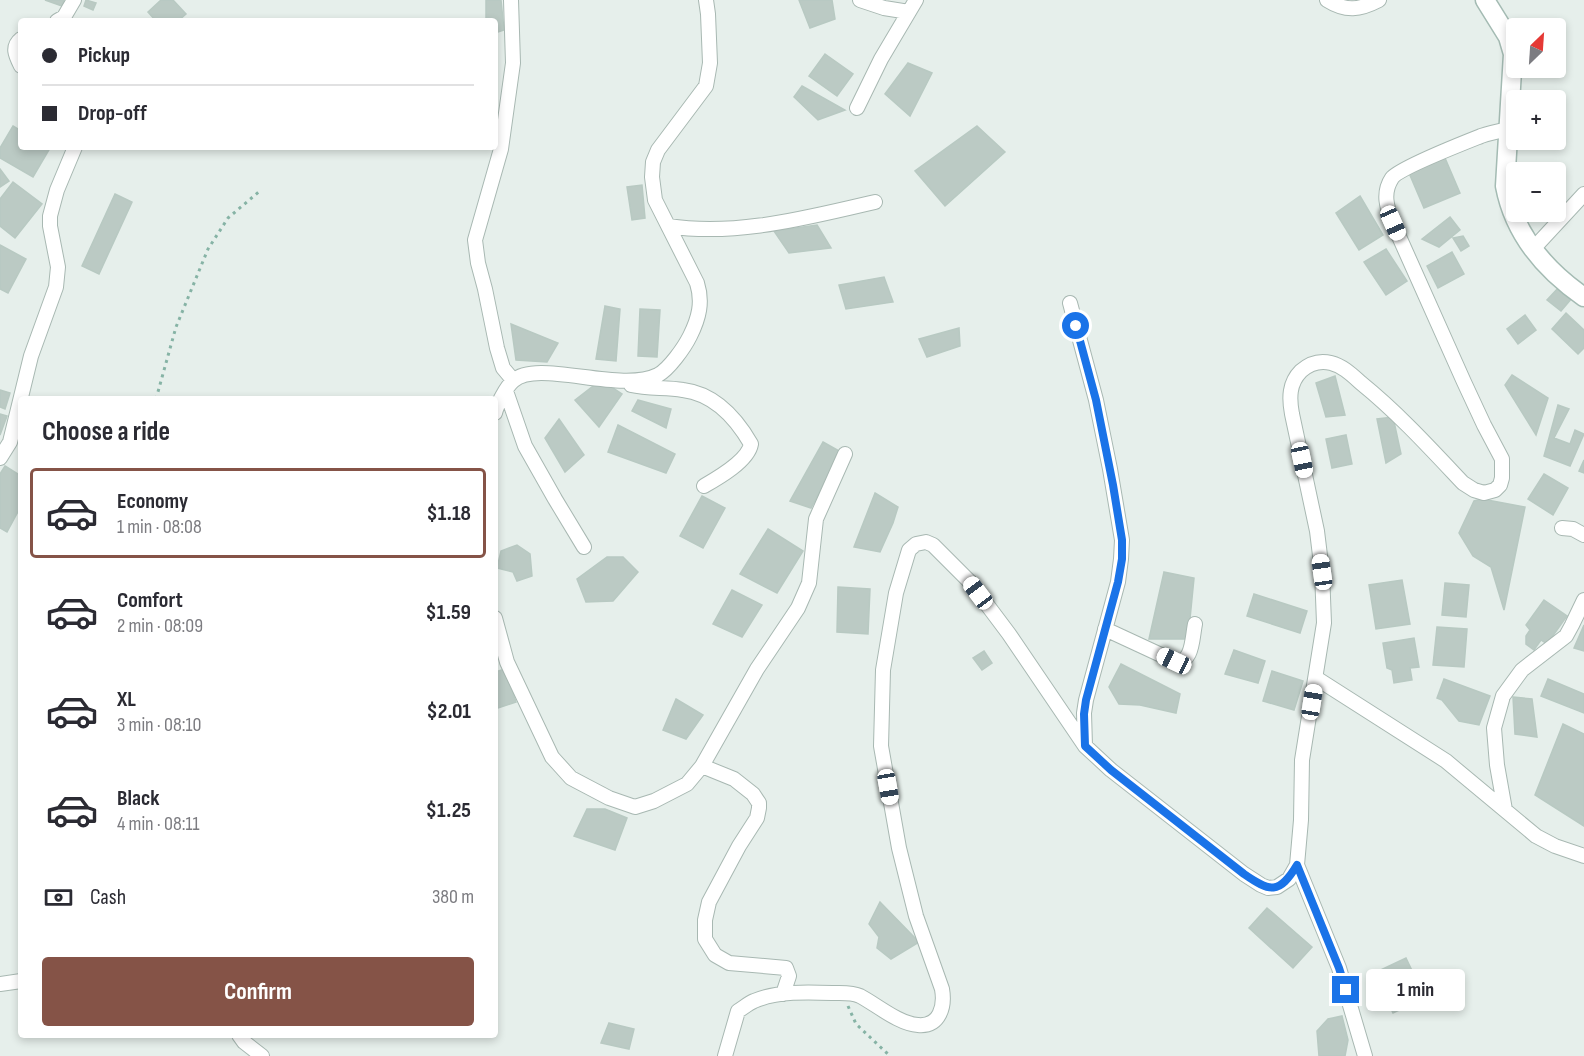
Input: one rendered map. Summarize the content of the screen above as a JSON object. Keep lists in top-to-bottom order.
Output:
{
  "north": "top right",
  "page": {
    "map_buttons": ["+", "−"],
    "banner": ["Pickup", "Drop-off"],
    "heading": "Choose a ride",
    "list": [
      {
        "name": "Economy",
        "note": "1 min · 08:08",
        "value": "$1.18"
      },
      {
        "name": "Comfort",
        "note": "2 min · 08:09",
        "value": "$1.59"
      },
      {
        "name": "XL",
        "note": "3 min · 08:10",
        "value": "$2.01"
      },
      {
        "name": "Black",
        "note": "4 min · 08:11",
        "value": "$1.25"
      }
    ],
    "pay": ["Cash", "380 m"],
    "buttons": "Confirm",
    "bubble": "1 min"
  }
}
